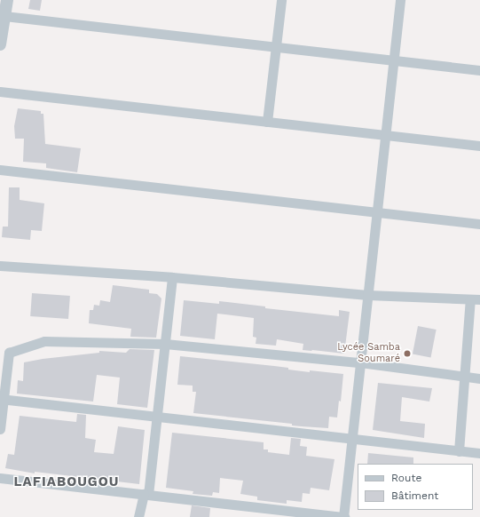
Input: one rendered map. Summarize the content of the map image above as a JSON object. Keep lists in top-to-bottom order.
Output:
{
  "districts": ["LAFIABOUGOU"],
  "places": ["Lycée Samba Soumaré"],
  "legend": ["Route", "Bâtiment"]
}
